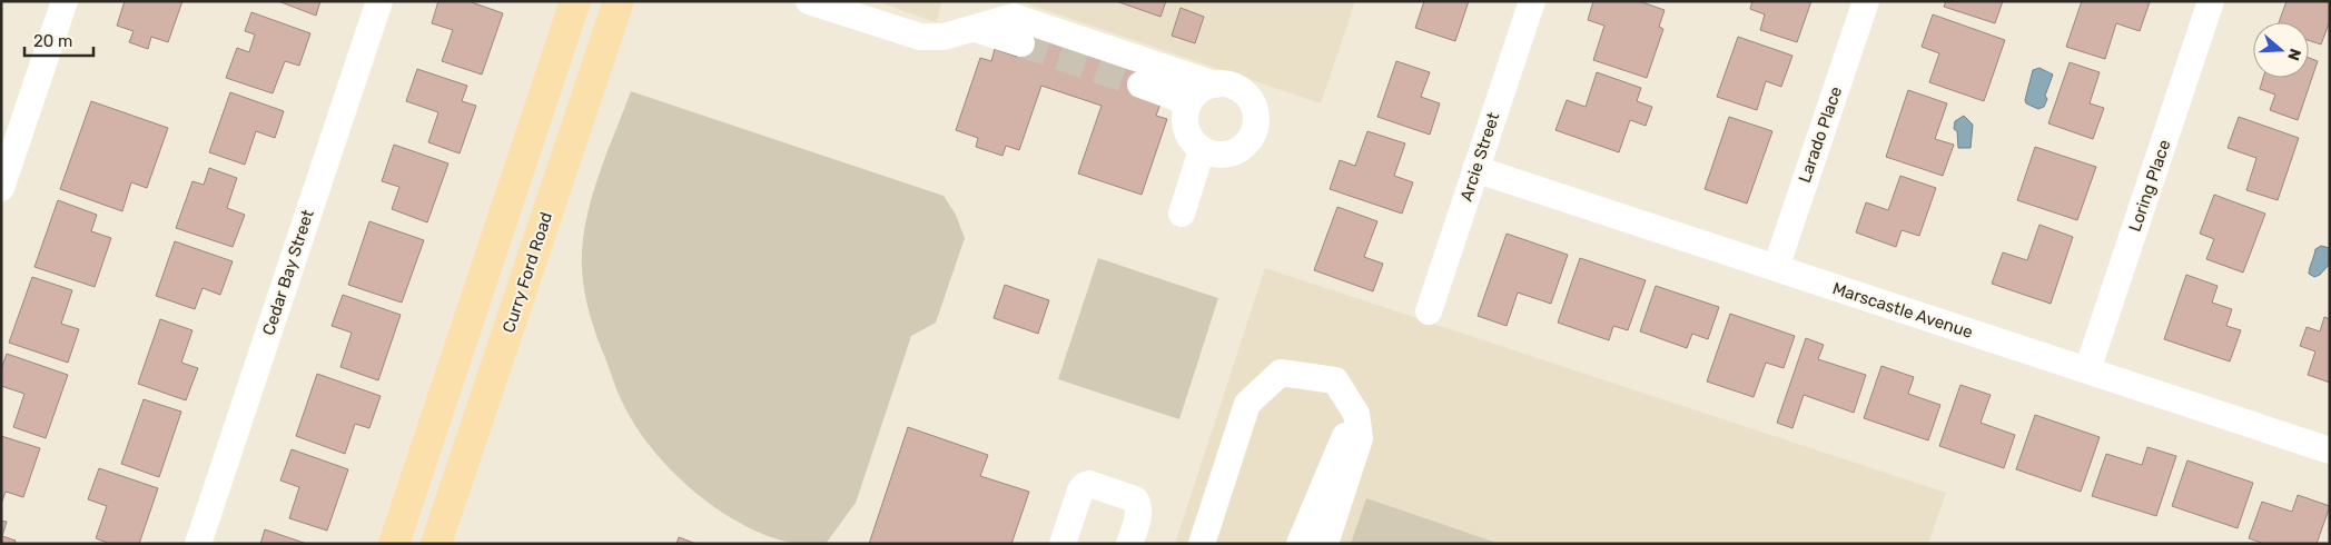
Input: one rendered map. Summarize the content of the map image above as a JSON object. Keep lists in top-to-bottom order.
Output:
{
  "streets": {
    "main road": ["Curry Ford Road"],
    "street": [
      "Larado Place",
      "Arcie Street",
      "Loring Place",
      "Cedar Bay Street",
      "Marscastle Avenue"
    ]
  },
  "crossings": [
    ["Larado Place", "Marscastle Avenue"],
    ["Arcie Street", "Marscastle Avenue"],
    ["Loring Place", "Marscastle Avenue"]
  ],
  "scale_bar": "20 m",
  "north": "right"
}
